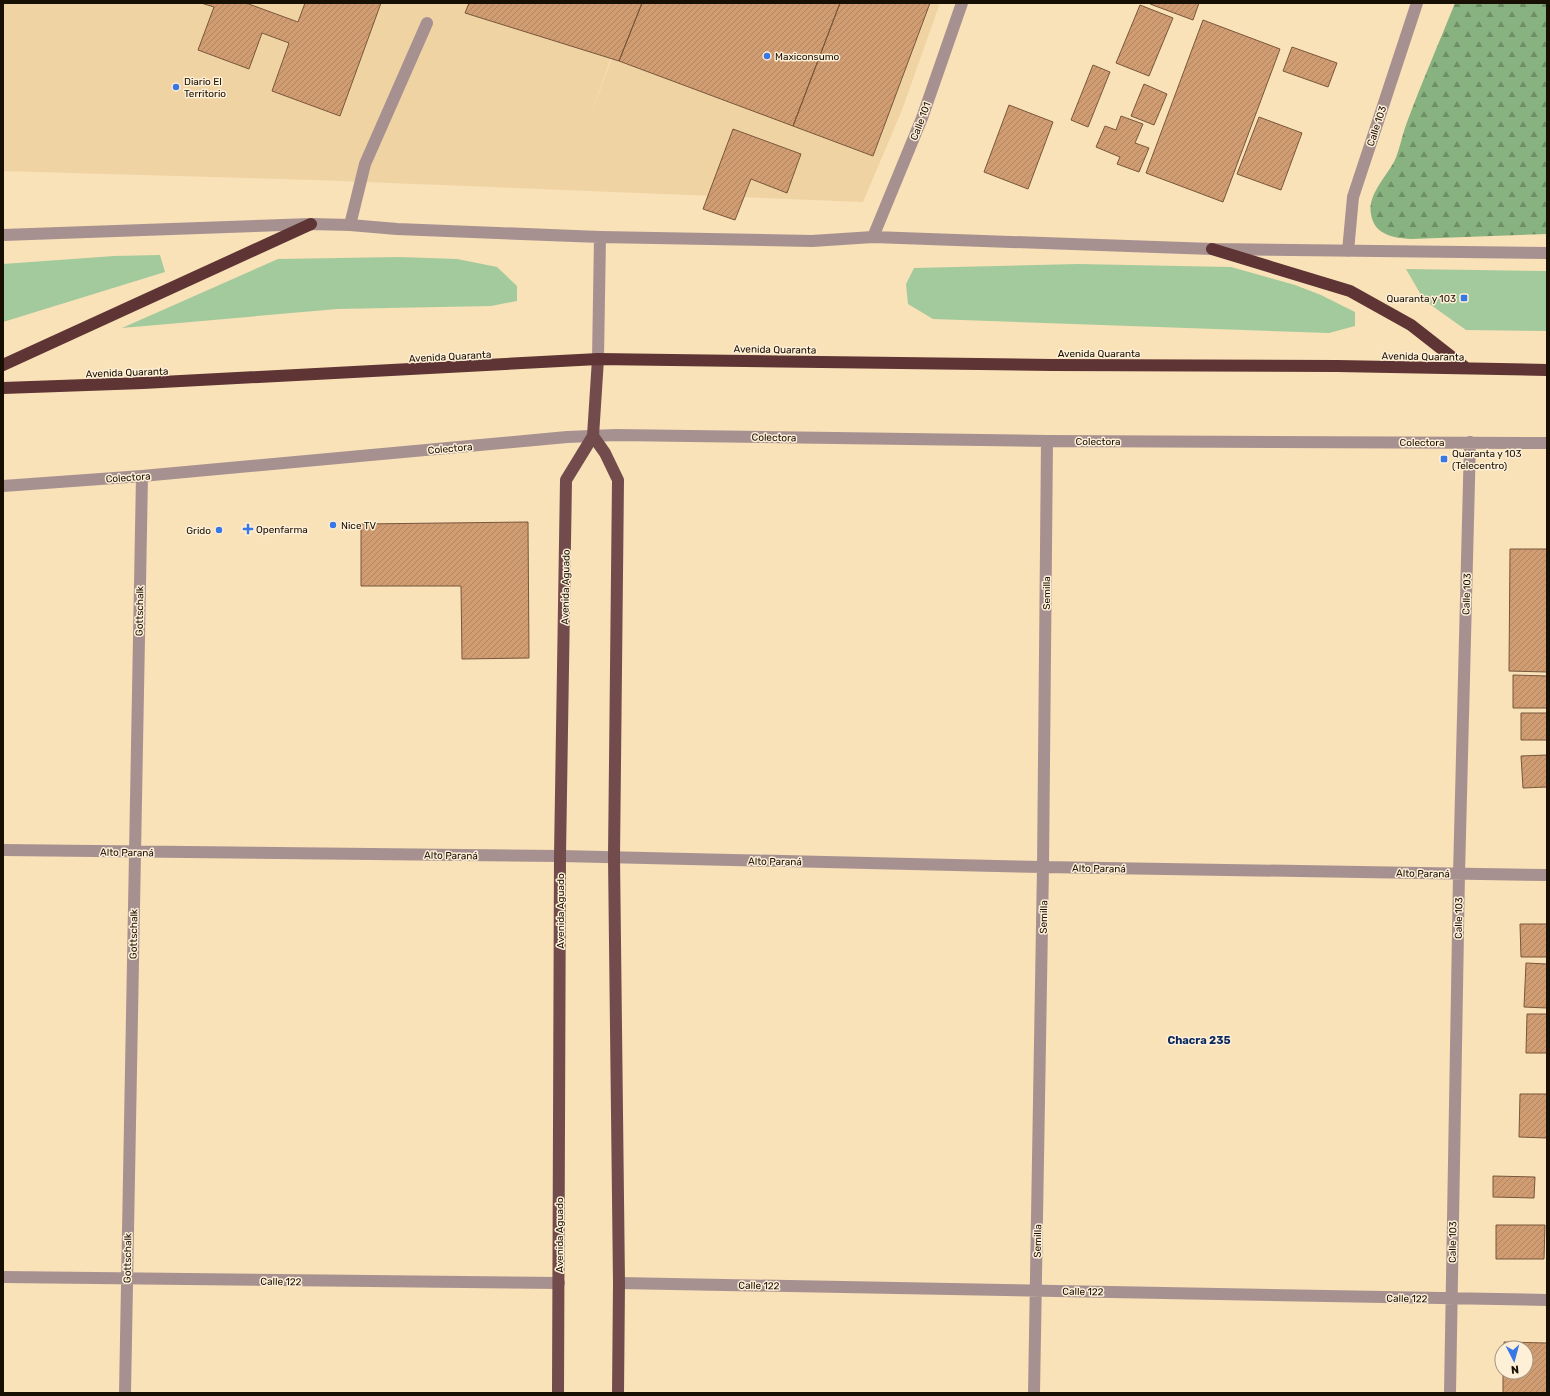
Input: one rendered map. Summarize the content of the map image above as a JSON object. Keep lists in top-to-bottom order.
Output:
{
  "streets": {
    "highway": ["Avenida Quaranta"],
    "main road": ["Avenida Aguado"],
    "street": [
      "Calle 101",
      "Calle 103",
      "Colectora",
      "Semilla",
      "Gottschalk",
      "Alto Paraná",
      "Calle 122"
    ]
  },
  "crossings": [
    ["Calle 103", "Colectora"],
    ["Calle 103", "Alto Paraná"],
    ["Calle 103", "Calle 122"],
    ["Avenida Quaranta", "Avenida Aguado"],
    ["Colectora", "Avenida Aguado"],
    ["Colectora", "Semilla"],
    ["Colectora", "Gottschalk"],
    ["Avenida Aguado", "Alto Paraná"],
    ["Avenida Aguado", "Calle 122"],
    ["Semilla", "Alto Paraná"],
    ["Semilla", "Calle 122"],
    ["Gottschalk", "Alto Paraná"],
    ["Gottschalk", "Calle 122"]
  ],
  "districts": ["Chacra 235"],
  "places": {
    "other": [
      "Maxiconsumo",
      "Diario El Territorio",
      "Nice TV",
      "Grido"
    ],
    "transit": ["Quaranta y 103", "Quaranta y 103 (Telecentro)"],
    "health": ["Openfarma"]
  },
  "north": "bottom"
}
